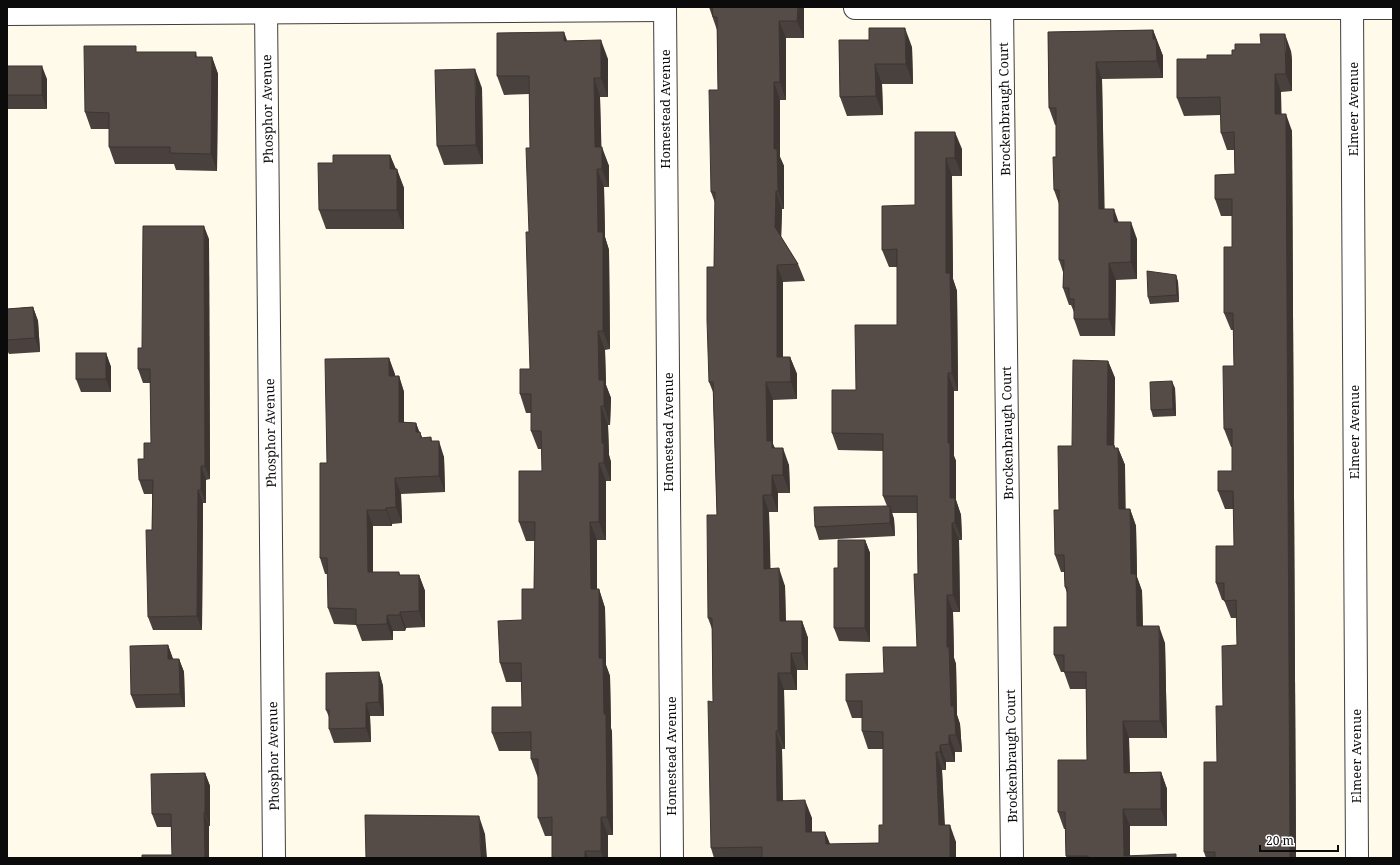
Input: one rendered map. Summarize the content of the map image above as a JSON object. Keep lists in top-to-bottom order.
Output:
{
  "streets": {
    "street": [
      "Phosphor Avenue",
      "Homestead Avenue",
      "Brockenbraugh Court",
      "Elmeer Avenue"
    ]
  },
  "scale_bar": "20 m"
}
